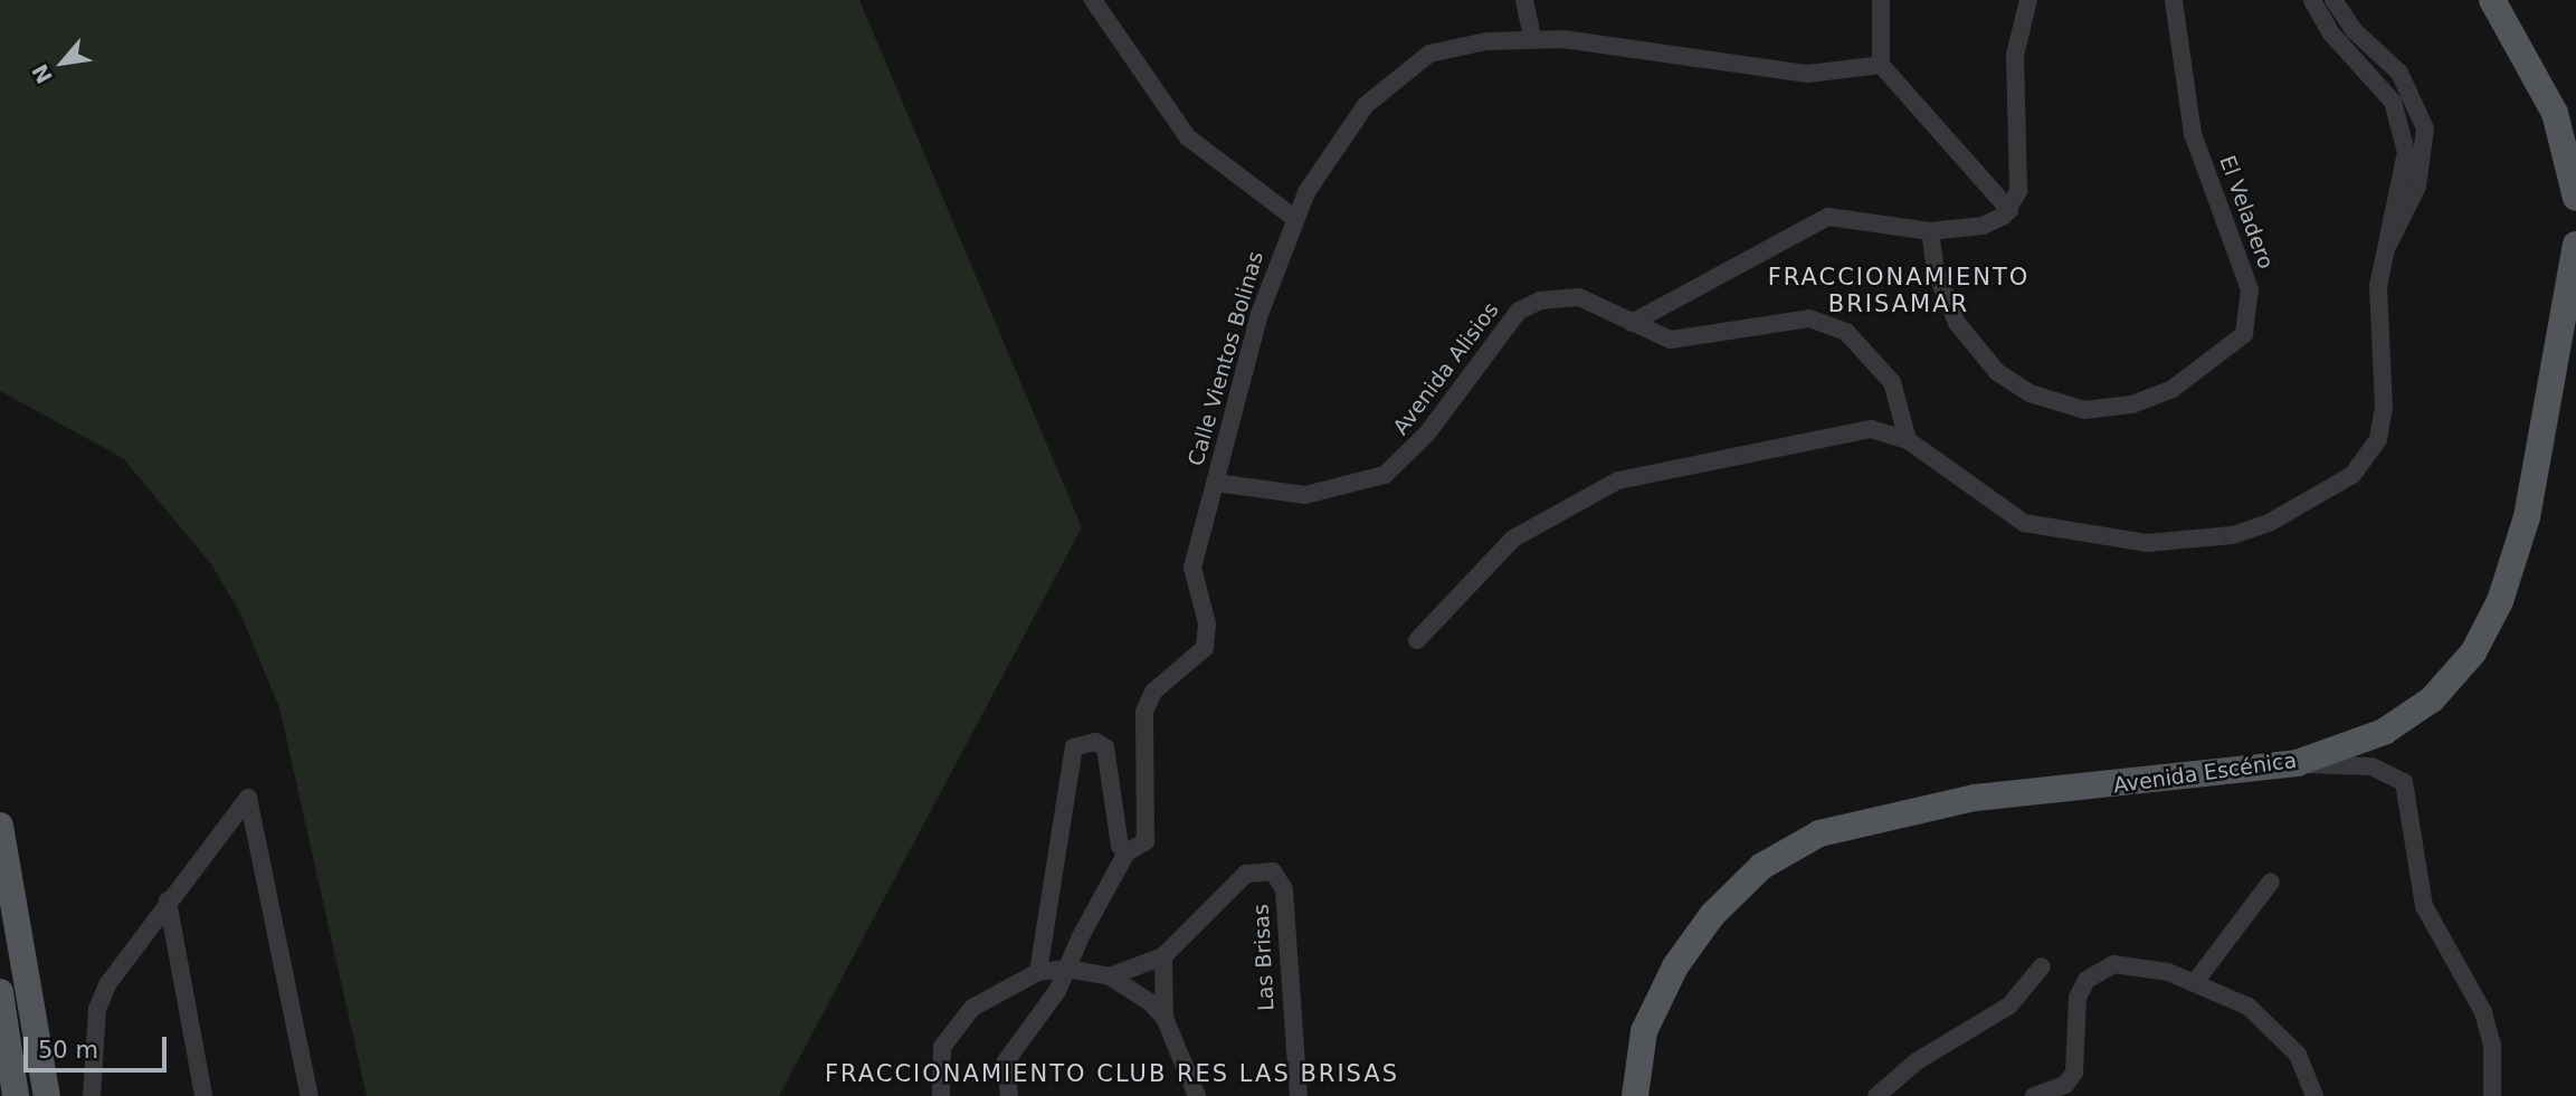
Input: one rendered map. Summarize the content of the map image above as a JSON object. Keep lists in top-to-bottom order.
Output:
{
  "streets": {
    "main road": ["Avenida Escénica"],
    "street": [
      "El Veladero",
      "Calle Vientos Bolinas",
      "Avenida Alisios",
      "Las Brisas"
    ]
  },
  "crossings": [
    ["Calle Vientos Bolinas", "Avenida Alisios"]
  ],
  "districts": ["FRACCIONAMIENTO BRISAMAR", "FRACCIONAMIENTO CLUB RES LAS BRISAS"],
  "scale_bar": "50 m",
  "north": "bottom left"
}
